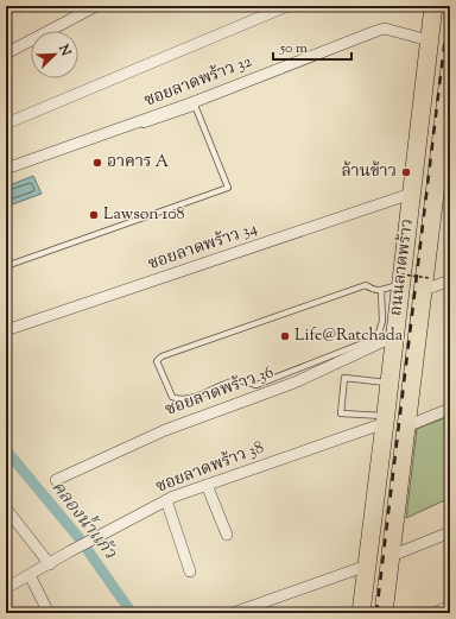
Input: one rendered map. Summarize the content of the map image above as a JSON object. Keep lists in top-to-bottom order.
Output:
{
  "streets": {
    "main road": ["ถนนลาดพร้าว"],
    "street": [
      "ซอยลาดพร้าว 32",
      "ซอยลาดพร้าว 34",
      "ซอยลาดพร้าว 36",
      "ซอยลาดพร้าว 38"
    ]
  },
  "crossings": [
    ["ซอยลาดพร้าว 32", "ถนนลาดพร้าว"],
    ["ซอยลาดพร้าว 34", "ถนนลาดพร้าว"],
    ["ถนนลาดพร้าว", "ซอยลาดพร้าว 36"],
    ["ถนนลาดพร้าว", "ซอยลาดพร้าว 38"]
  ],
  "water": ["คลองน้ำแก้ว"],
  "places": [
    "อาคาร A",
    "ล้านข้าว",
    "Lawson 108",
    "Life@Ratchada"
  ],
  "scale_bar": "50 m",
  "north": "top right"
}
